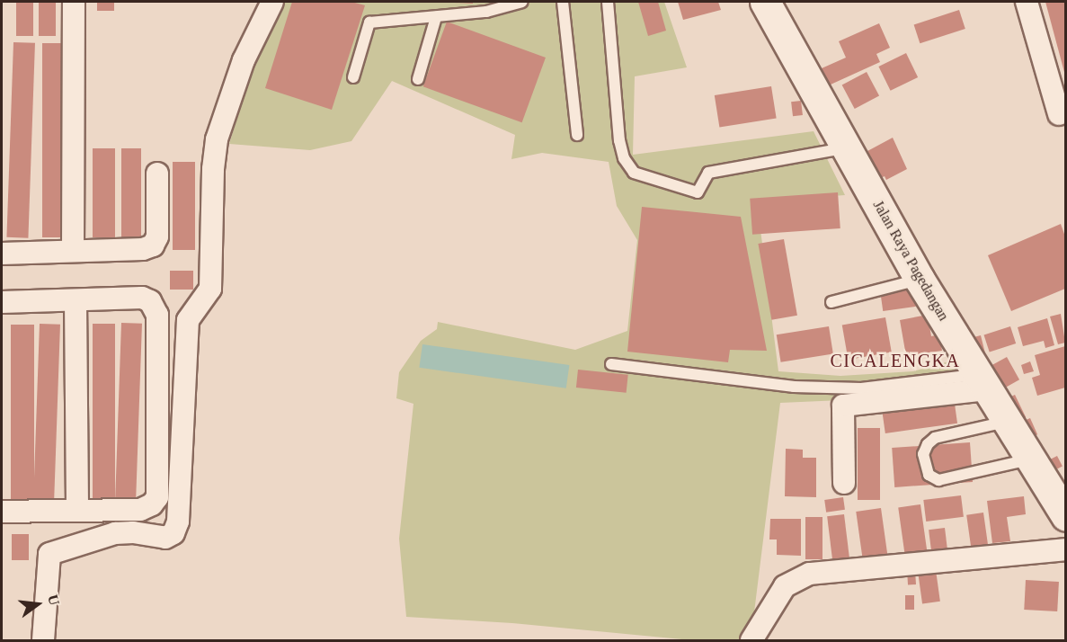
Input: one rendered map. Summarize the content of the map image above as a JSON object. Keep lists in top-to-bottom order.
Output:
{
  "streets": {
    "street": ["Jalan Raya Pagedangan"]
  },
  "districts": ["CICALENGKA"],
  "north": "right"
}
